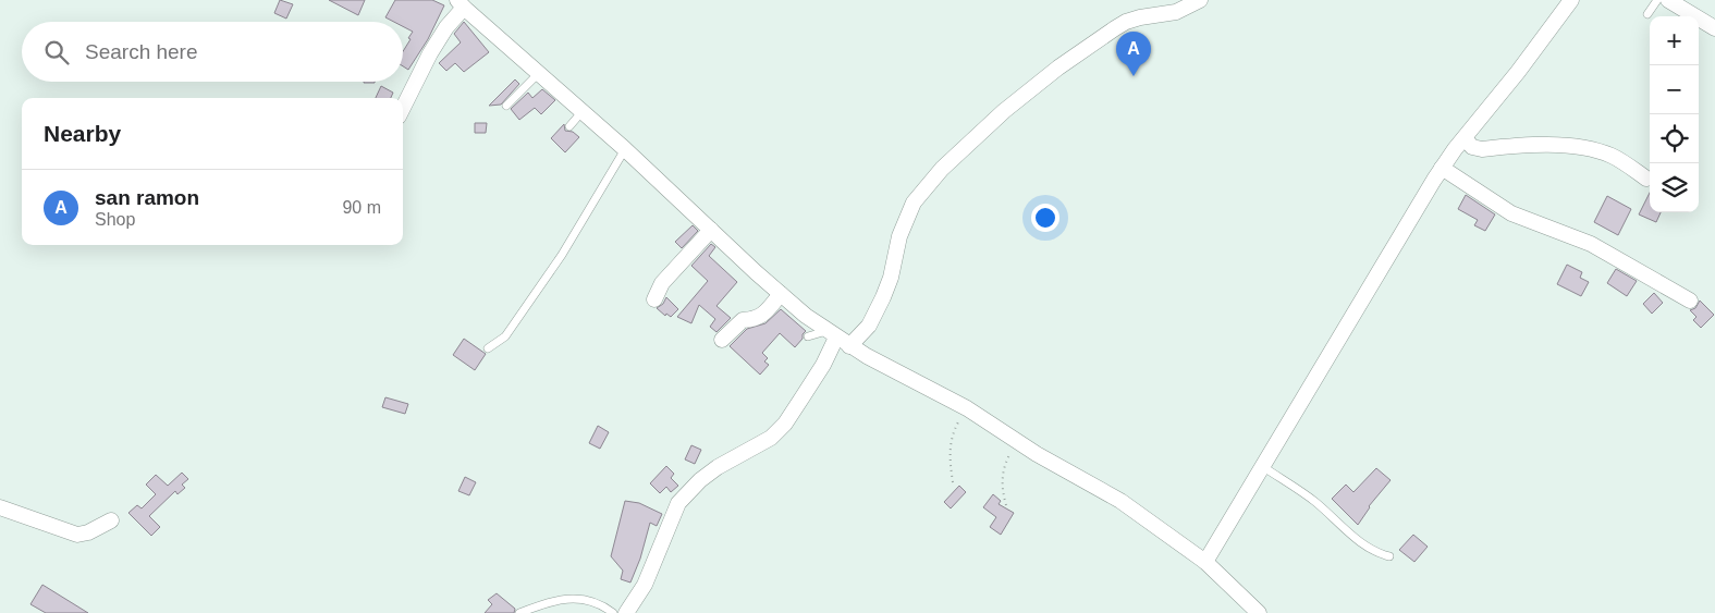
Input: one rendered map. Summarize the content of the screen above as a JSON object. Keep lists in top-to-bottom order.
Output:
{
  "page": {
    "map_buttons": ["+", "−"],
    "search": "Search here",
    "pins": "A",
    "heading": "Nearby",
    "list": [
      {
        "mark": "A",
        "name": "san ramon",
        "note": "Shop",
        "value": "90 m"
      }
    ]
  }
}
